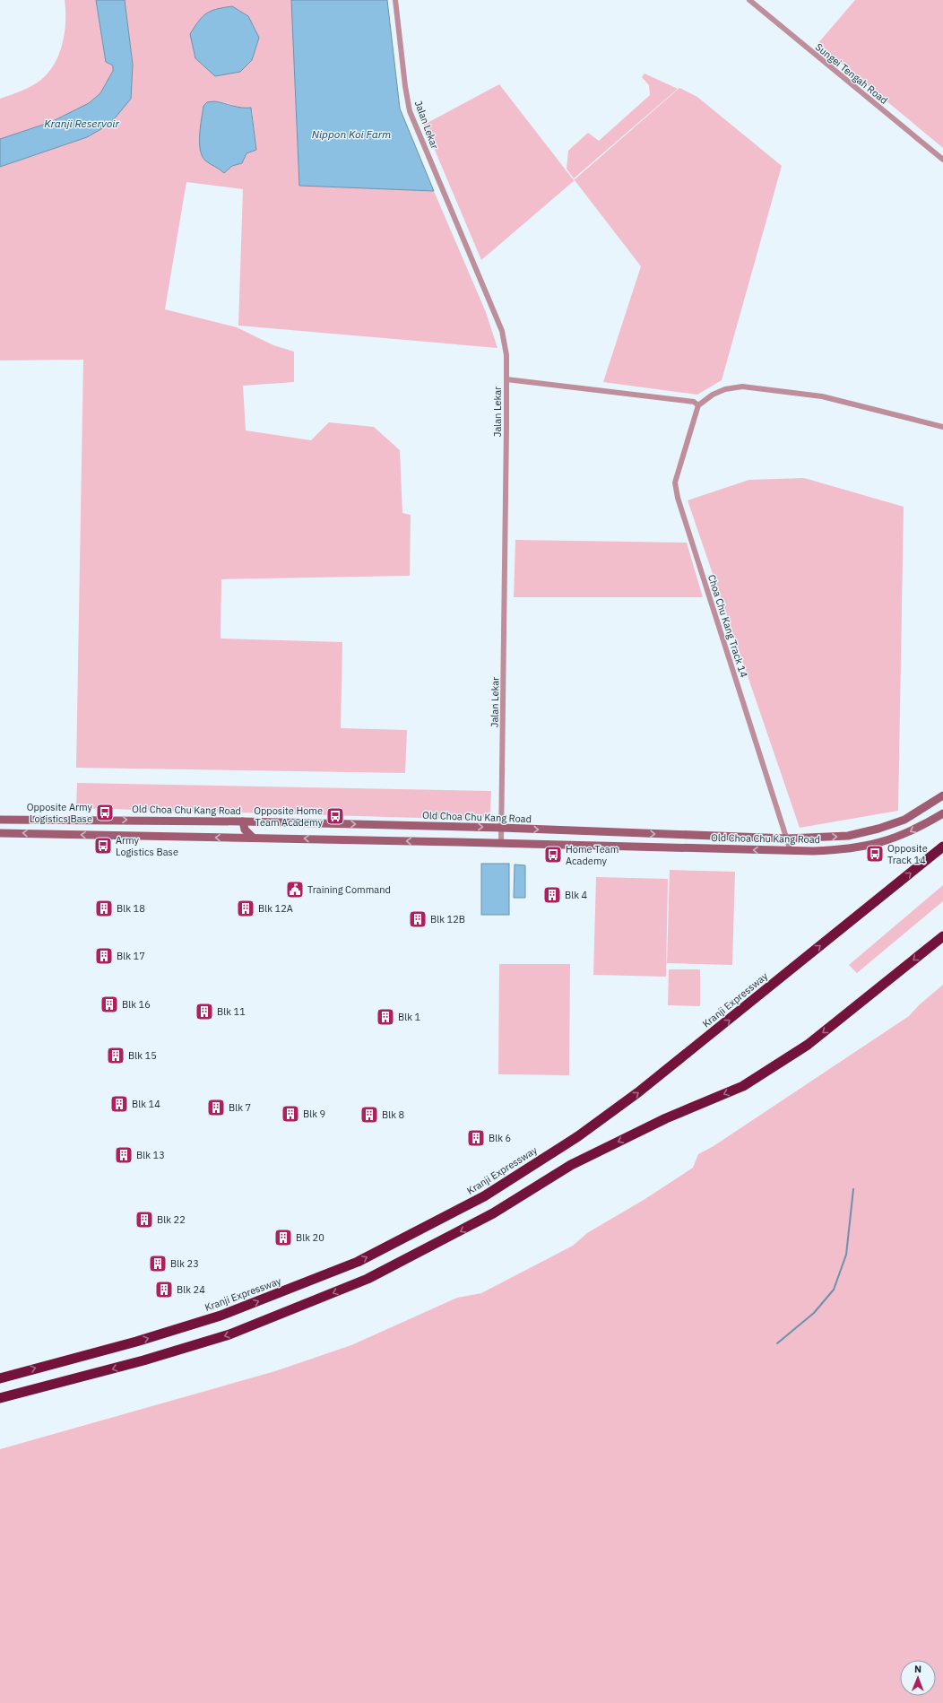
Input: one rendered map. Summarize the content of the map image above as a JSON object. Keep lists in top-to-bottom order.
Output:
{
  "streets": {
    "highway": ["Kranji Expressway"],
    "main road": ["Old Choa Chu Kang Road"],
    "street": ["Sungei Tengah Road", "Jalan Lekar", "Choa Chu Kang Track 14"]
  },
  "crossings": [
    ["Jalan Lekar", "Old Choa Chu Kang Road"],
    ["Choa Chu Kang Track 14", "Old Choa Chu Kang Road"]
  ],
  "water": ["Kranji Reservoir", "Nippon Koi Farm"],
  "places": {
    "bus stop": [
      "Opposite Army Logistics Base",
      "Opposite Home Team Academy",
      "Army Logistics Base",
      "Opposite Track 14",
      "Home Team Academy"
    ],
    "public building": ["Training Command"],
    "building": [
      "Blk 4",
      "Blk 18",
      "Blk 12A",
      "Blk 12B",
      "Blk 17",
      "Blk 16",
      "Blk 11",
      "Blk 1",
      "Blk 15",
      "Blk 14",
      "Blk 7",
      "Blk 9",
      "Blk 8",
      "Blk 6",
      "Blk 13",
      "Blk 22",
      "Blk 20",
      "Blk 23",
      "Blk 24"
    ]
  },
  "north": "top"
}
